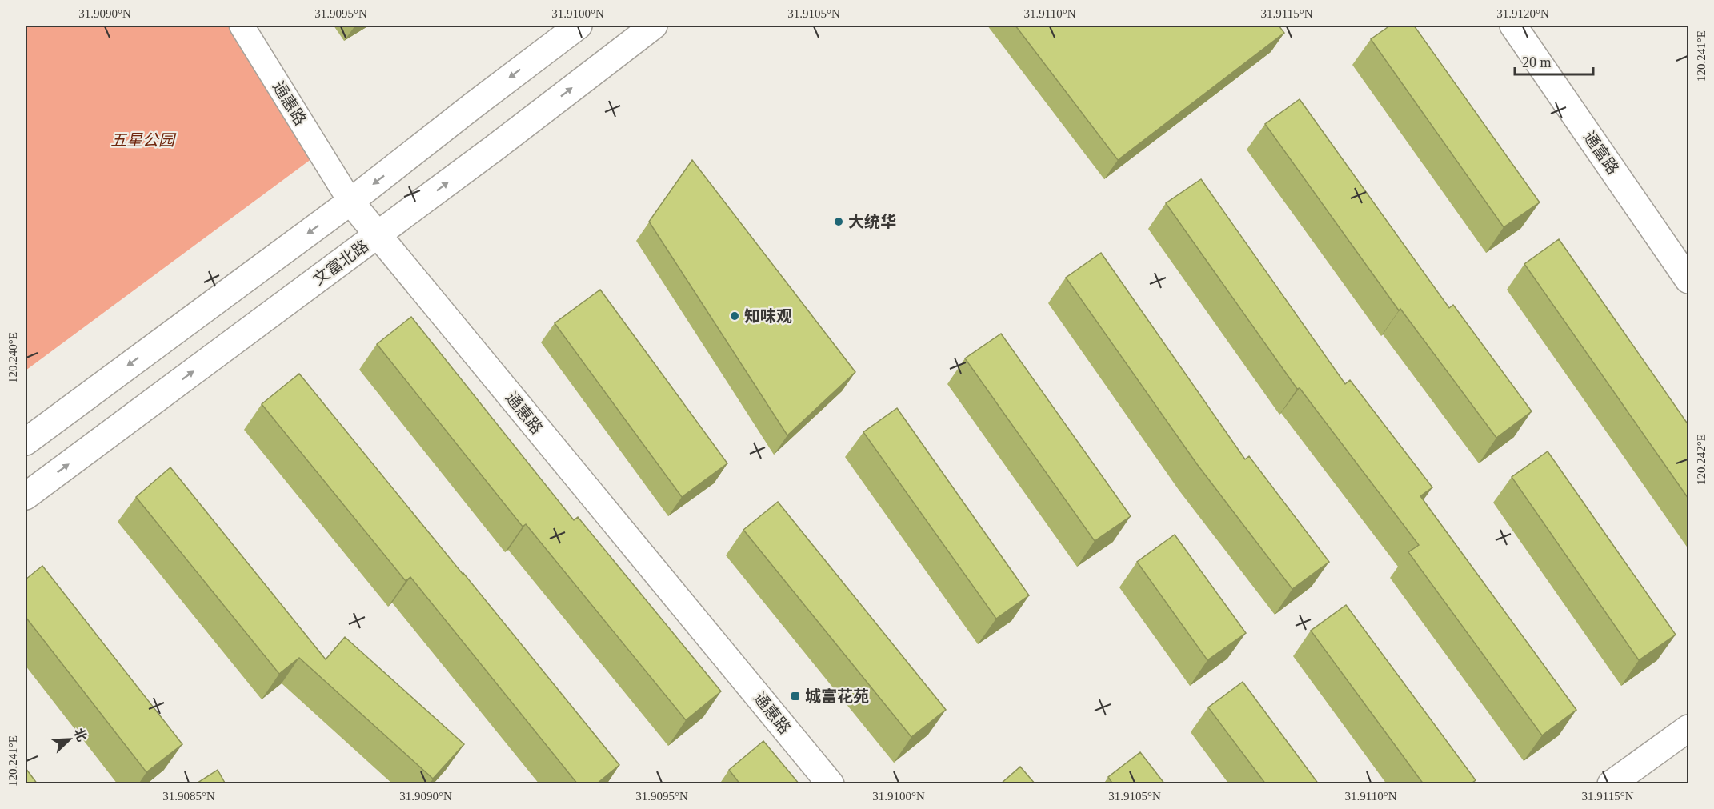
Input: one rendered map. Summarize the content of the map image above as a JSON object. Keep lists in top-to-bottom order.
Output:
{
  "streets": {
    "main road": ["通惠路", "通富路", "文富北路"]
  },
  "crossings": [
    ["通惠路", "文富北路"]
  ],
  "parks": ["五星公园"],
  "places": {
    "other": ["大统华", "知味观"],
    "transit": ["城富花苑"]
  },
  "scale_bar": "20 m",
  "north": "top right",
  "coordinates": [
    "31.9090°N",
    "31.9095°N",
    "31.9100°N",
    "31.9105°N",
    "31.9110°N",
    "31.9115°N",
    "31.9120°N",
    "120.241°E",
    "120.240°E",
    "120.242°E",
    "31.9085°N"
  ]
}
